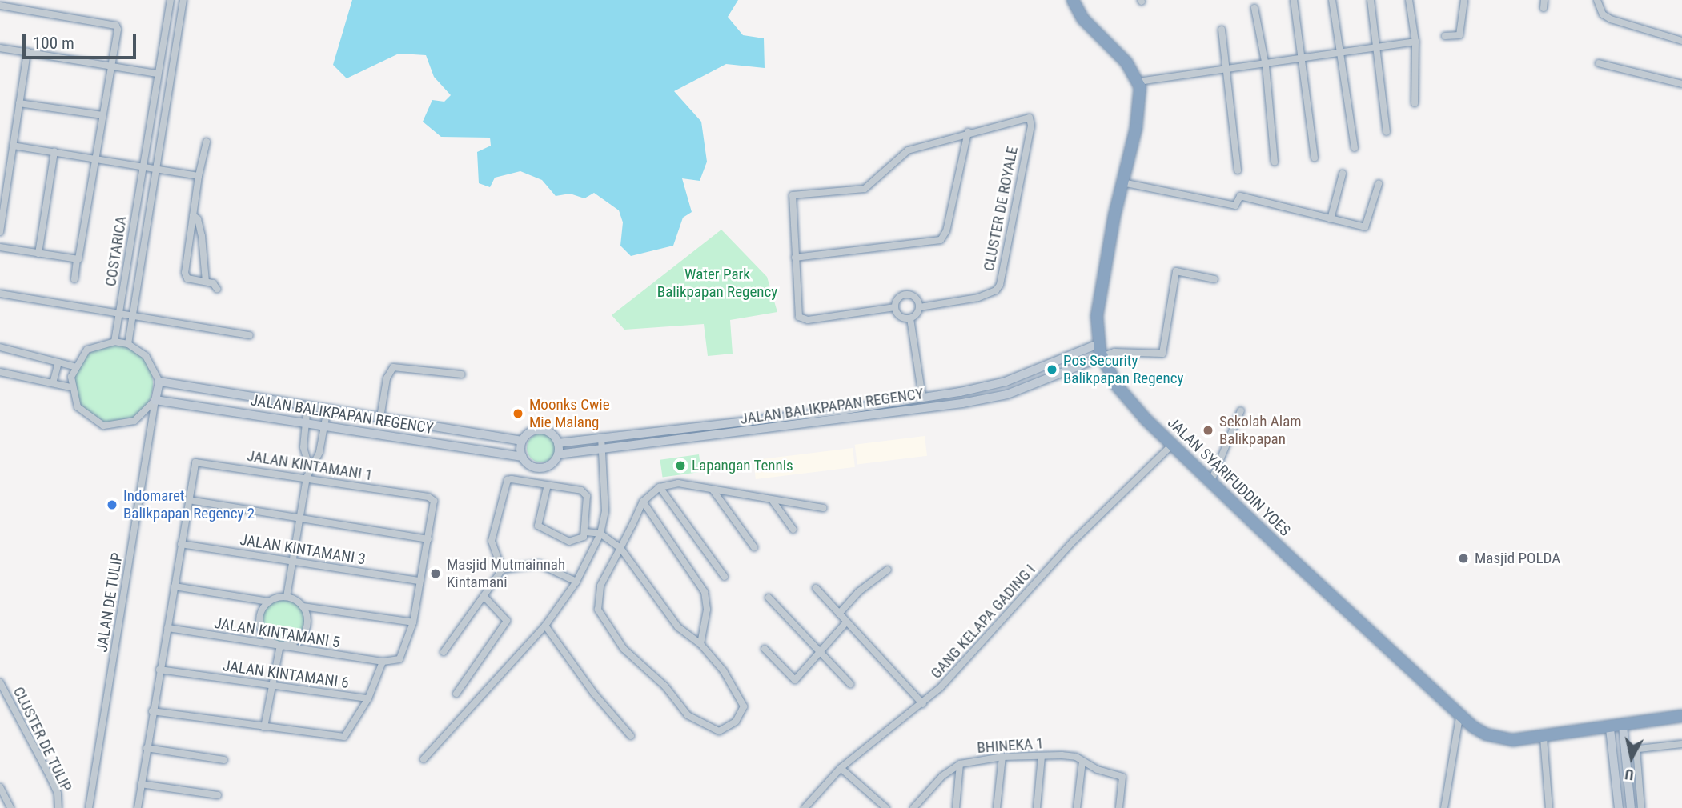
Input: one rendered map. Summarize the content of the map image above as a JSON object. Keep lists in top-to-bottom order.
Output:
{
  "streets": {
    "highway": ["JALAN SYARIFUDDIN YOES"],
    "street": [
      "CLUSTER DE ROYALE",
      "COSTARICA",
      "JALAN BALIKPAPAN REGENCY",
      "JALAN KINTAMANI 1",
      "JALAN KINTAMANI 3",
      "JALAN DE TULIP",
      "GANG KELAPA GADING I",
      "JALAN KINTAMANI 5",
      "JALAN KINTAMANI 6",
      "CLUSTER DE TULIP",
      "BHINEKA 1"
    ]
  },
  "crossings": [
    ["COSTARICA", "JALAN BALIKPAPAN REGENCY"],
    ["COSTARICA", "JALAN DE TULIP"],
    ["JALAN BALIKPAPAN REGENCY", "JALAN SYARIFUDDIN YOES"],
    ["JALAN BALIKPAPAN REGENCY", "JALAN DE TULIP"],
    ["JALAN SYARIFUDDIN YOES", "GANG KELAPA GADING I"],
    ["JALAN KINTAMANI 5", "JALAN KINTAMANI 6"]
  ],
  "parks": ["Water Park Balikpapan Regency"],
  "places": [
    "Pos Security Balikpapan Regency",
    "Moonks Cwie Mie Malang",
    "Sekolah Alam Balikpapan",
    "Lapangan Tennis",
    "Indomaret Balikpapan Regency 2",
    "Masjid POLDA",
    "Masjid Mutmainnah Kintamani"
  ],
  "scale_bar": "100 m",
  "north": "bottom"
}
